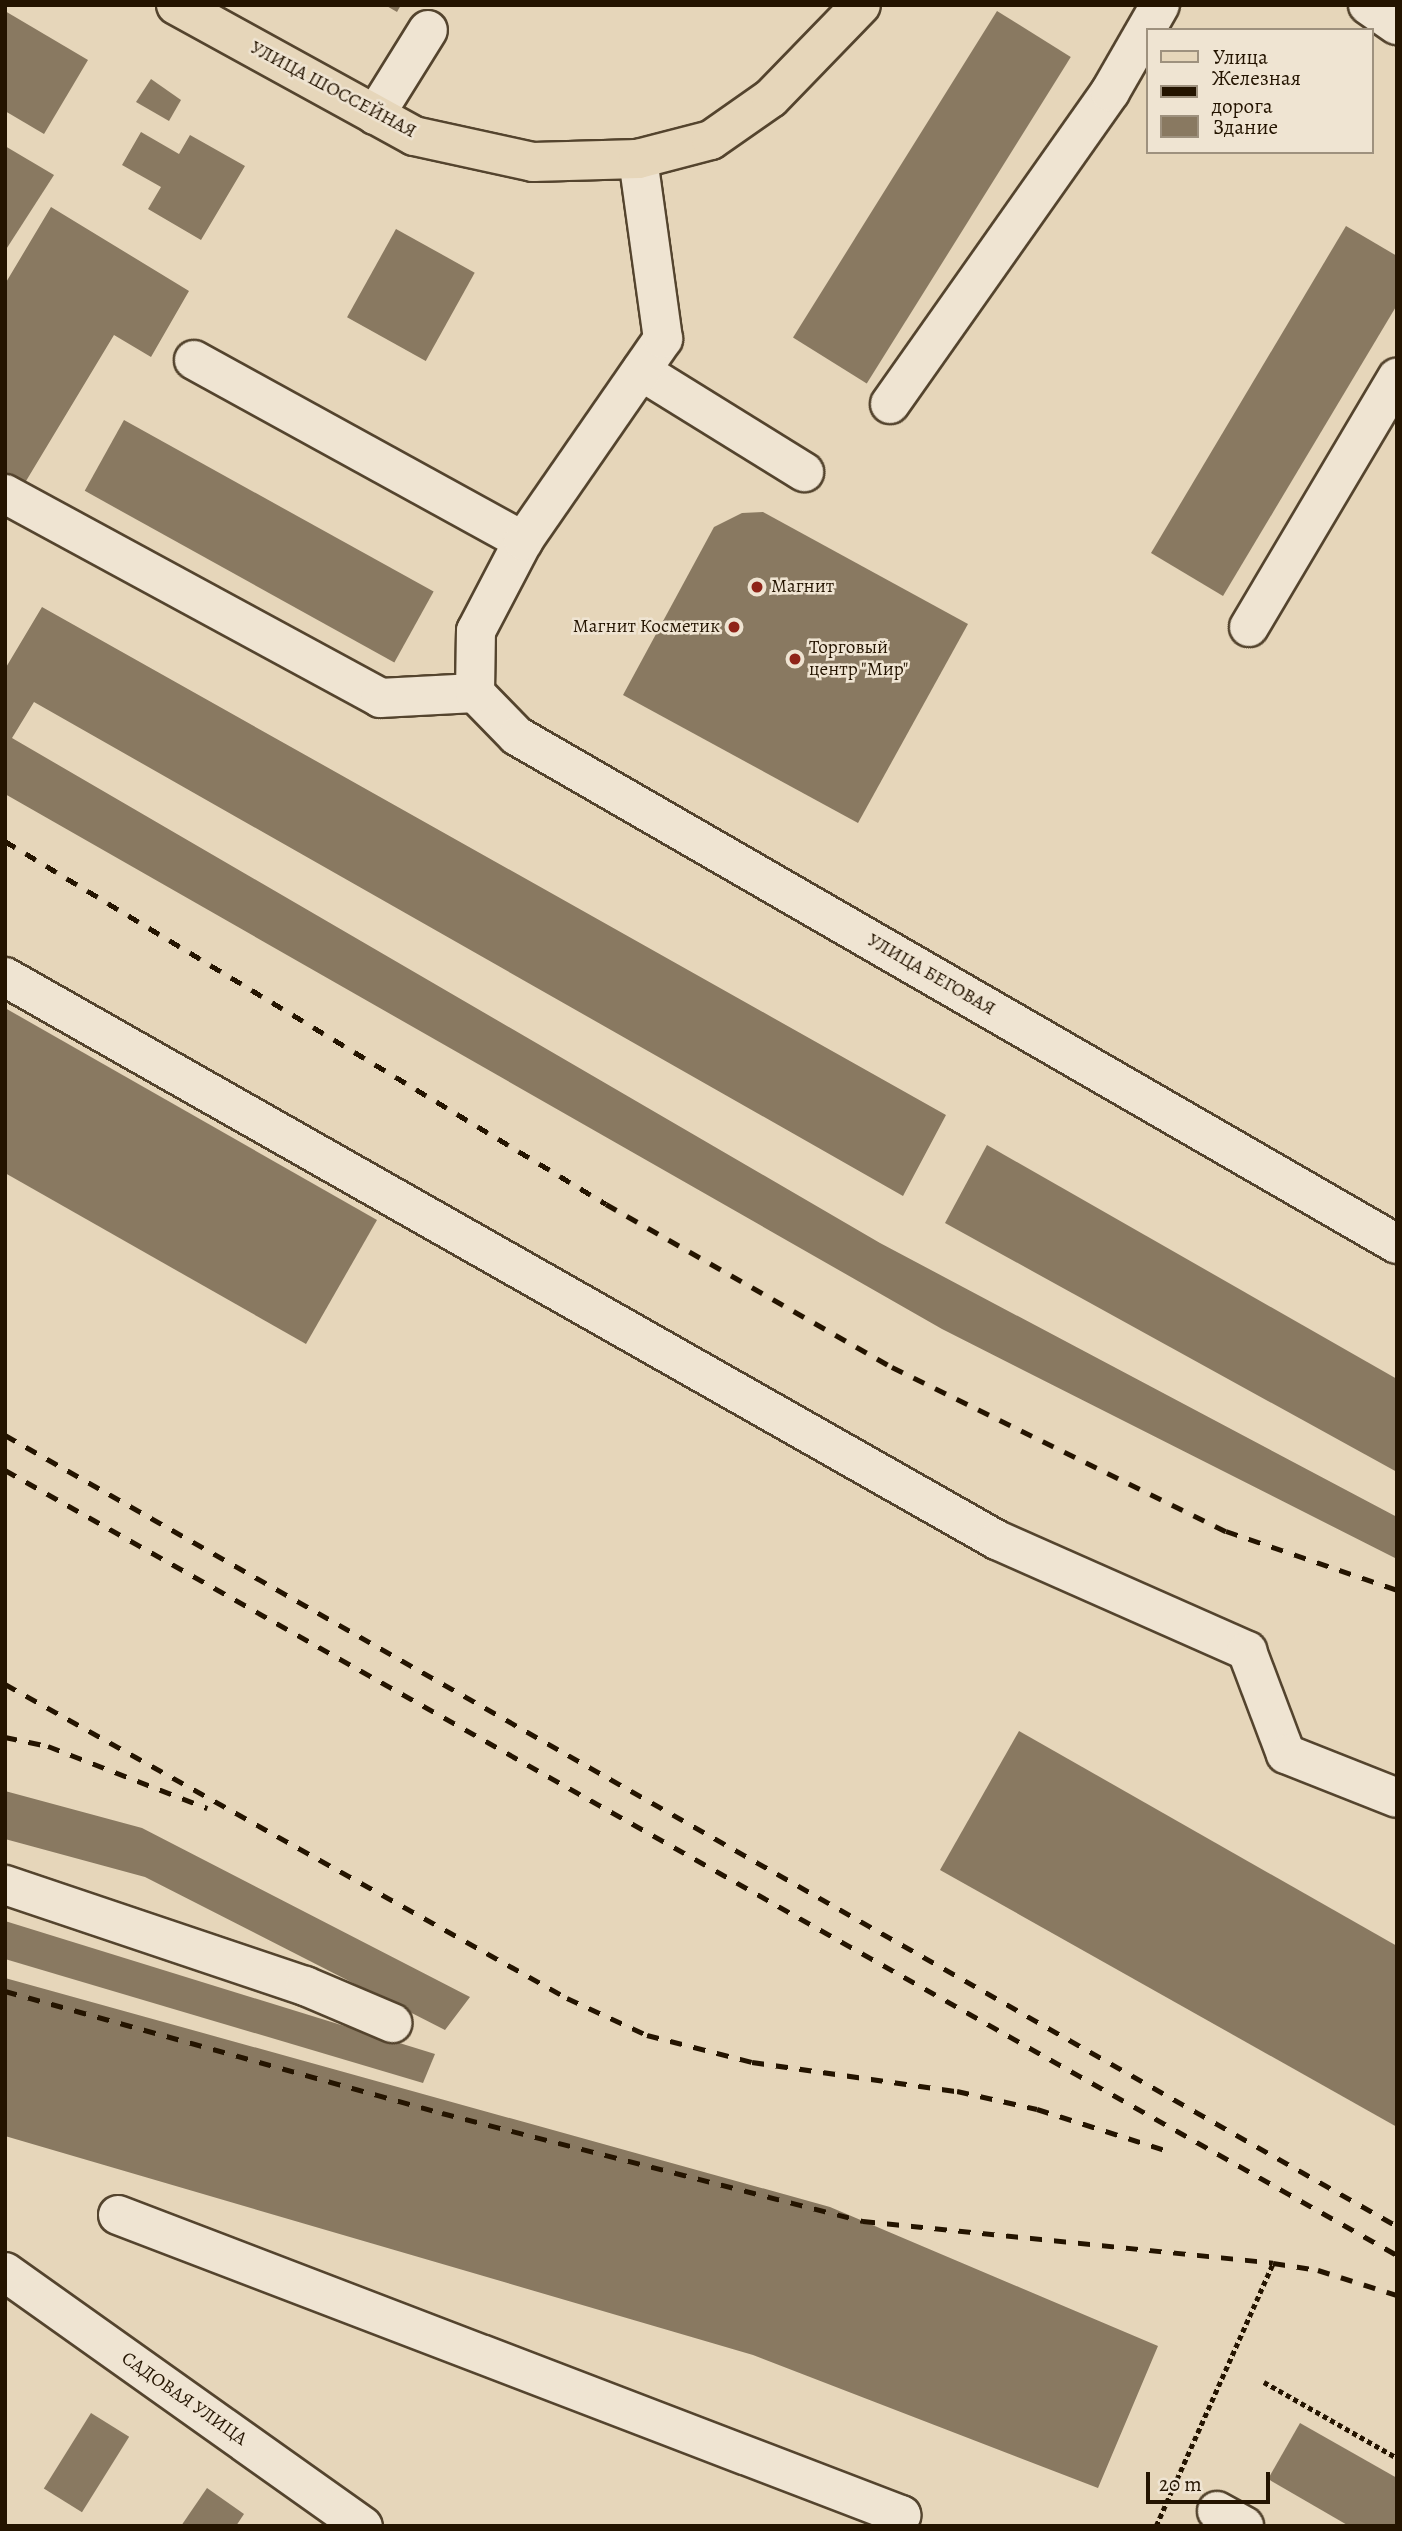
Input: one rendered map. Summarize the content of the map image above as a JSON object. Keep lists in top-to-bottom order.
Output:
{
  "streets": {
    "main road": ["УЛИЦА ШОССЕЙНАЯ"],
    "street": ["УЛИЦА БЕГОВАЯ", "САДОВАЯ УЛИЦА"]
  },
  "places": ["Магнит", "Магнит Косметик", "Торговый центр \"Мир\""],
  "legend": ["Улица", "Железная дорога", "Здание"],
  "scale_bar": "20 m"
}
